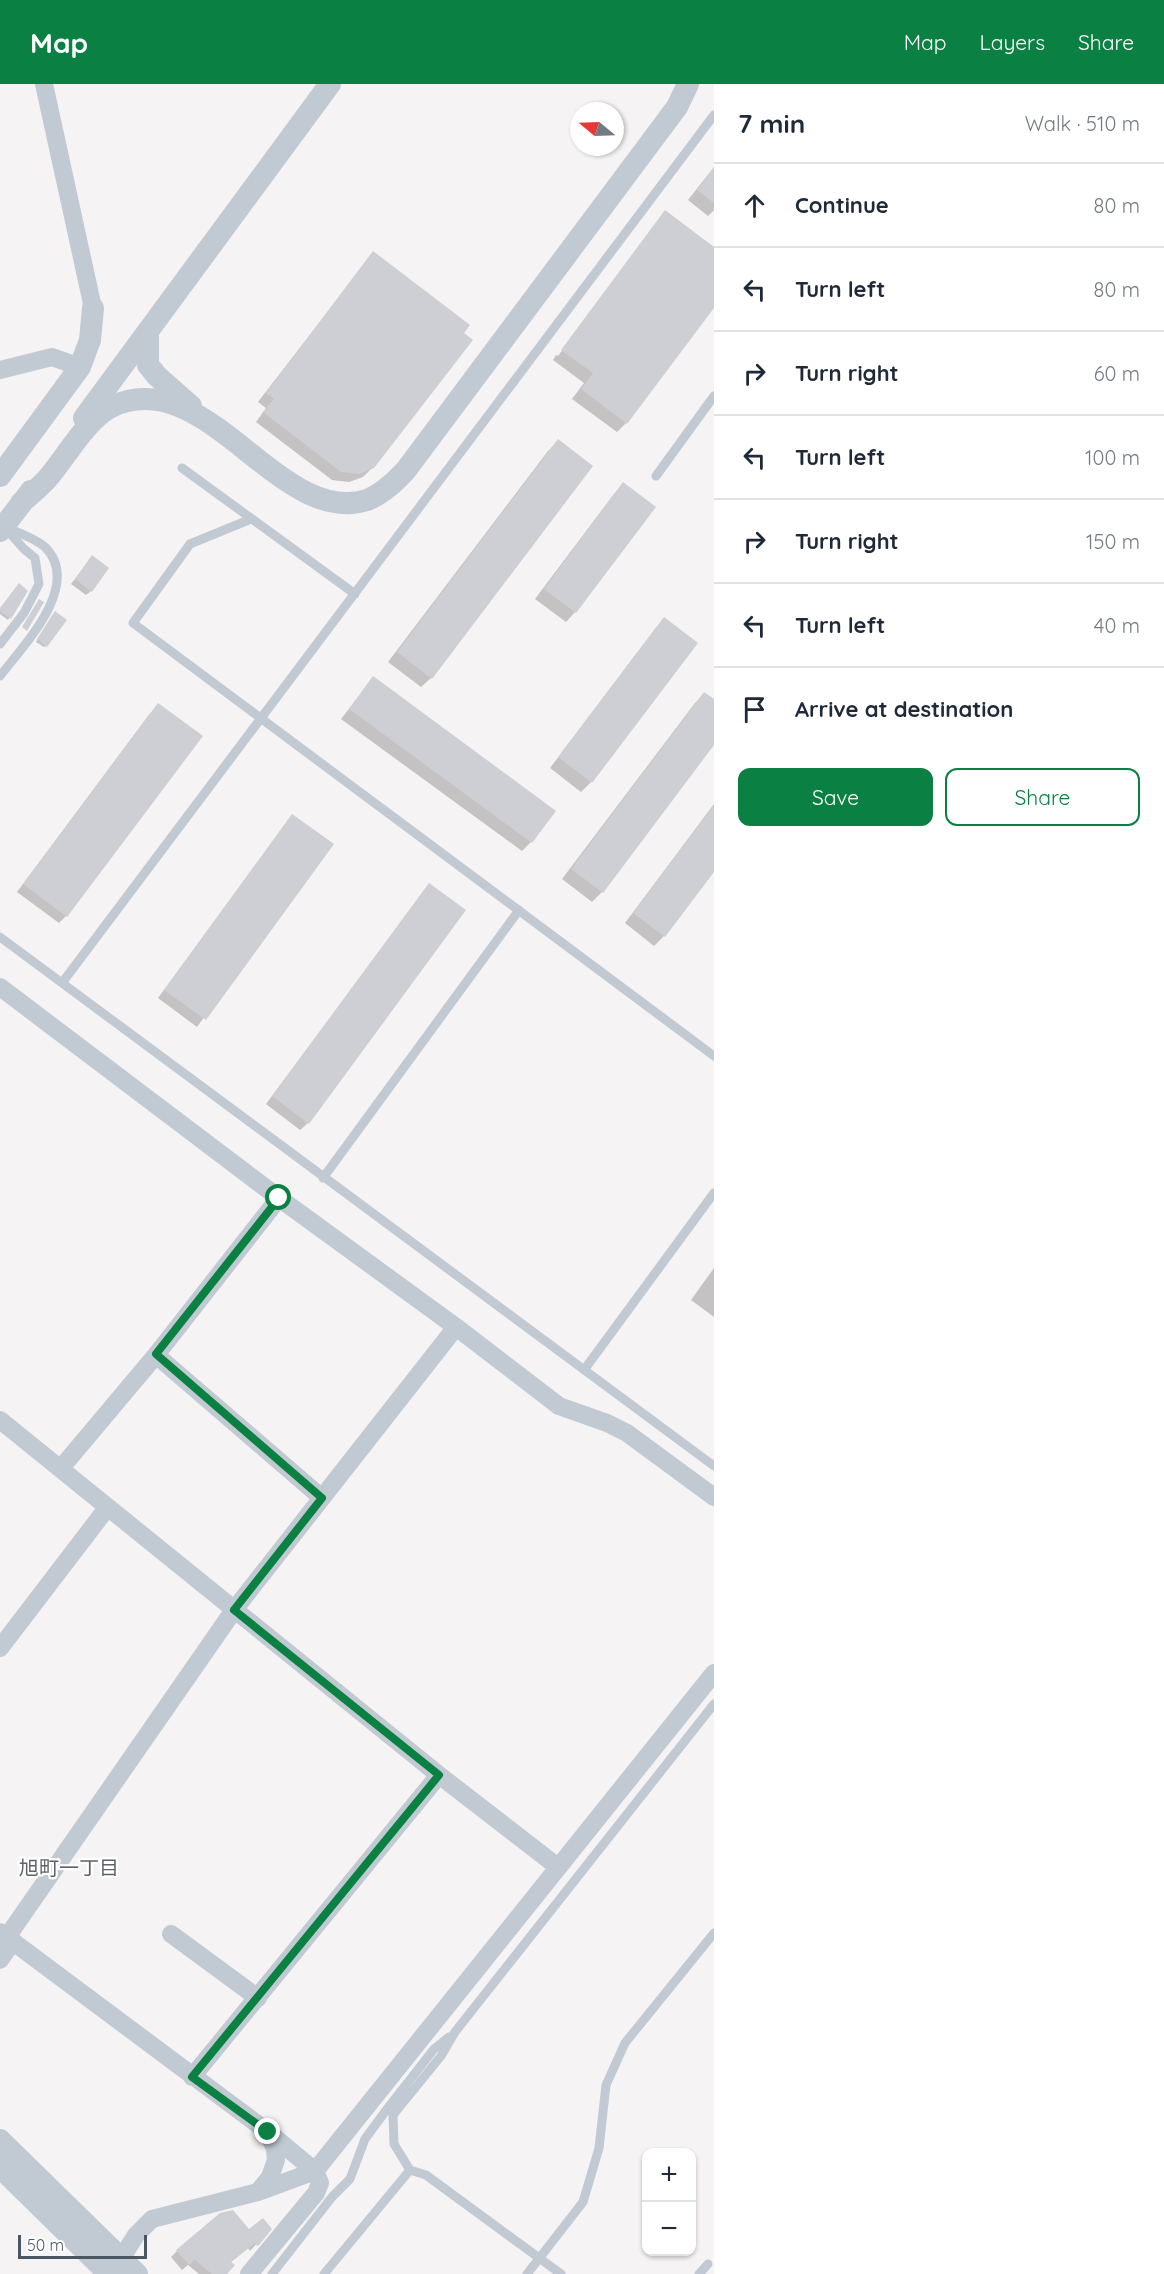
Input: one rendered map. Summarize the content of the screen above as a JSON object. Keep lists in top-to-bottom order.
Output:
{
  "districts": ["旭町一丁目"],
  "scale_bar": "50 m",
  "north": "left",
  "page": {
    "header": "Map",
    "nav": ["Map", "Layers", "Share"],
    "heading": ["7 min", "Walk · 510 m"],
    "list": [
      ["Continue", "80 m"],
      ["Turn left", "80 m"],
      ["Turn right", "60 m"],
      ["Turn left", "100 m"],
      ["Turn right", "150 m"],
      ["Turn left", "40 m"],
      "Arrive at destination"
    ],
    "buttons": ["Save", "Share"],
    "map_buttons": ["+", "−"],
    "scale": "50 m"
  }
}
